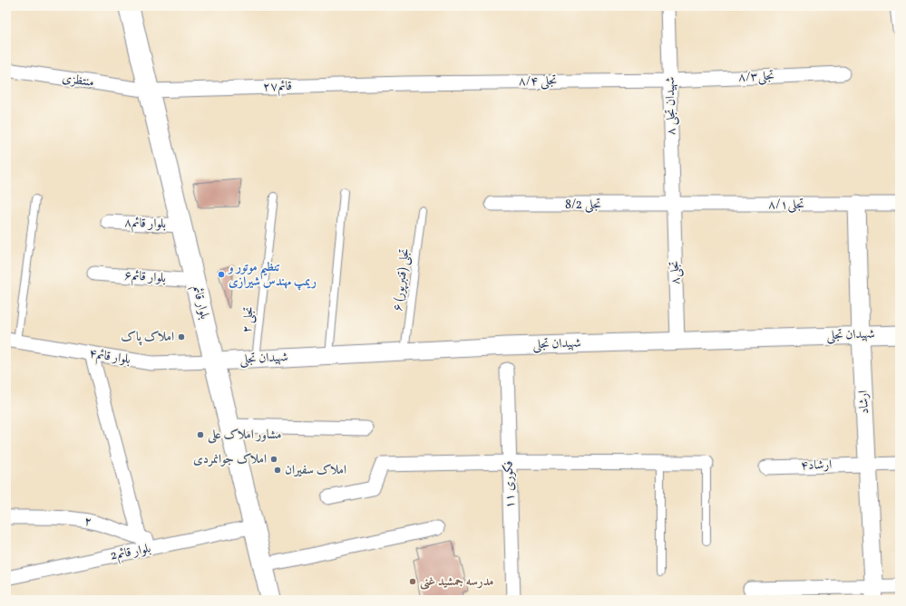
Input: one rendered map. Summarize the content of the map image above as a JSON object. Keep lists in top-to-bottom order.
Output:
{
  "streets": {
    "main road": ["بلوار قائم"],
    "street": [
      "تجلی۸/۳",
      "منتظزی",
      "۸/۴ تجلی",
      "قائم۲۷",
      "شهیدان تجلی ۸",
      "8/2 تجلی",
      "تجلی۸/۱",
      "بلوار قائم۸",
      "تجلی۸",
      "بلوار قائم۶",
      "شهیدان تجلی",
      "بلوار قائم۴",
      "ارشاد",
      "۴ارشاد",
      "فکوری ۱۱",
      "۲",
      "2بلوار قائم"
    ],
    "lane": ["۶ تجلی (قنبرپور)", "۲ تجلی"]
  },
  "crossings": [
    ["تجلی۸/۳", "۸/۴ تجلی"],
    ["تجلی۸/۳", "شهیدان تجلی ۸"],
    ["منتظزی", "قائم۲۷"],
    ["منتظزی", "بلوار قائم"],
    ["۸/۴ تجلی", "قائم۲۷"],
    ["۸/۴ تجلی", "شهیدان تجلی ۸"],
    ["قائم۲۷", "بلوار قائم"],
    ["شهیدان تجلی ۸", "8/2 تجلی"],
    ["شهیدان تجلی ۸", "تجلی۸/۱"],
    ["شهیدان تجلی ۸", "تجلی۸"],
    ["8/2 تجلی", "تجلی۸/۱"],
    ["8/2 تجلی", "تجلی۸"],
    ["تجلی۸/۱", "تجلی۸"],
    ["تجلی۸/۱", "ارشاد"],
    ["بلوار قائم۸", "بلوار قائم"],
    ["تجلی۸", "شهیدان تجلی"],
    ["بلوار قائم۶", "بلوار قائم"],
    ["۶ تجلی (قنبرپور)", "شهیدان تجلی"],
    ["بلوار قائم", "شهیدان تجلی"],
    ["بلوار قائم", "بلوار قائم۴"],
    ["بلوار قائم", "2بلوار قائم"],
    ["۲ تجلی", "شهیدان تجلی"],
    ["شهیدان تجلی", "بلوار قائم۴"],
    ["شهیدان تجلی", "ارشاد"],
    ["ارشاد", "۴ارشاد"],
    ["۲", "2بلوار قائم"]
  ],
  "places": [
    "تنظیم موتور و ریمپ مهندس شیرازی",
    "املاک پاک",
    "مشاور املاک علی",
    "املاک جوانمردی",
    "املاک سفیران",
    "مدرسه جمشید غنی"
  ]
}
